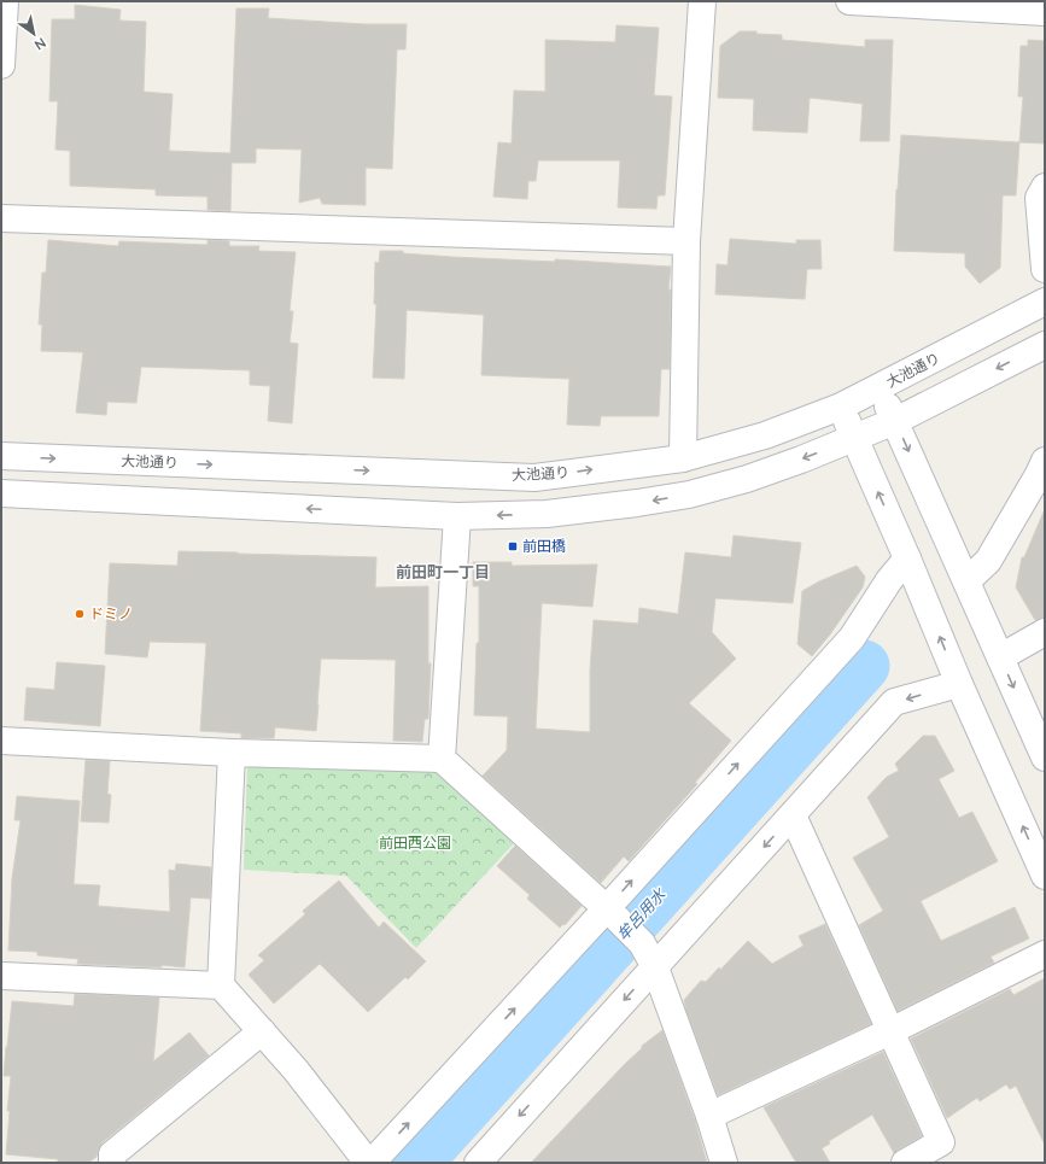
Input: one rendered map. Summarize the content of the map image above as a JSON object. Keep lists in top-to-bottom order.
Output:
{
  "streets": {
    "street": ["大池通り"]
  },
  "districts": ["前田町一丁目"],
  "water": ["牟呂用水"],
  "parks": ["前田西公園"],
  "places": {
    "transit": ["前田橋"],
    "other": ["ドミノ"]
  },
  "north": "bottom right"
}
